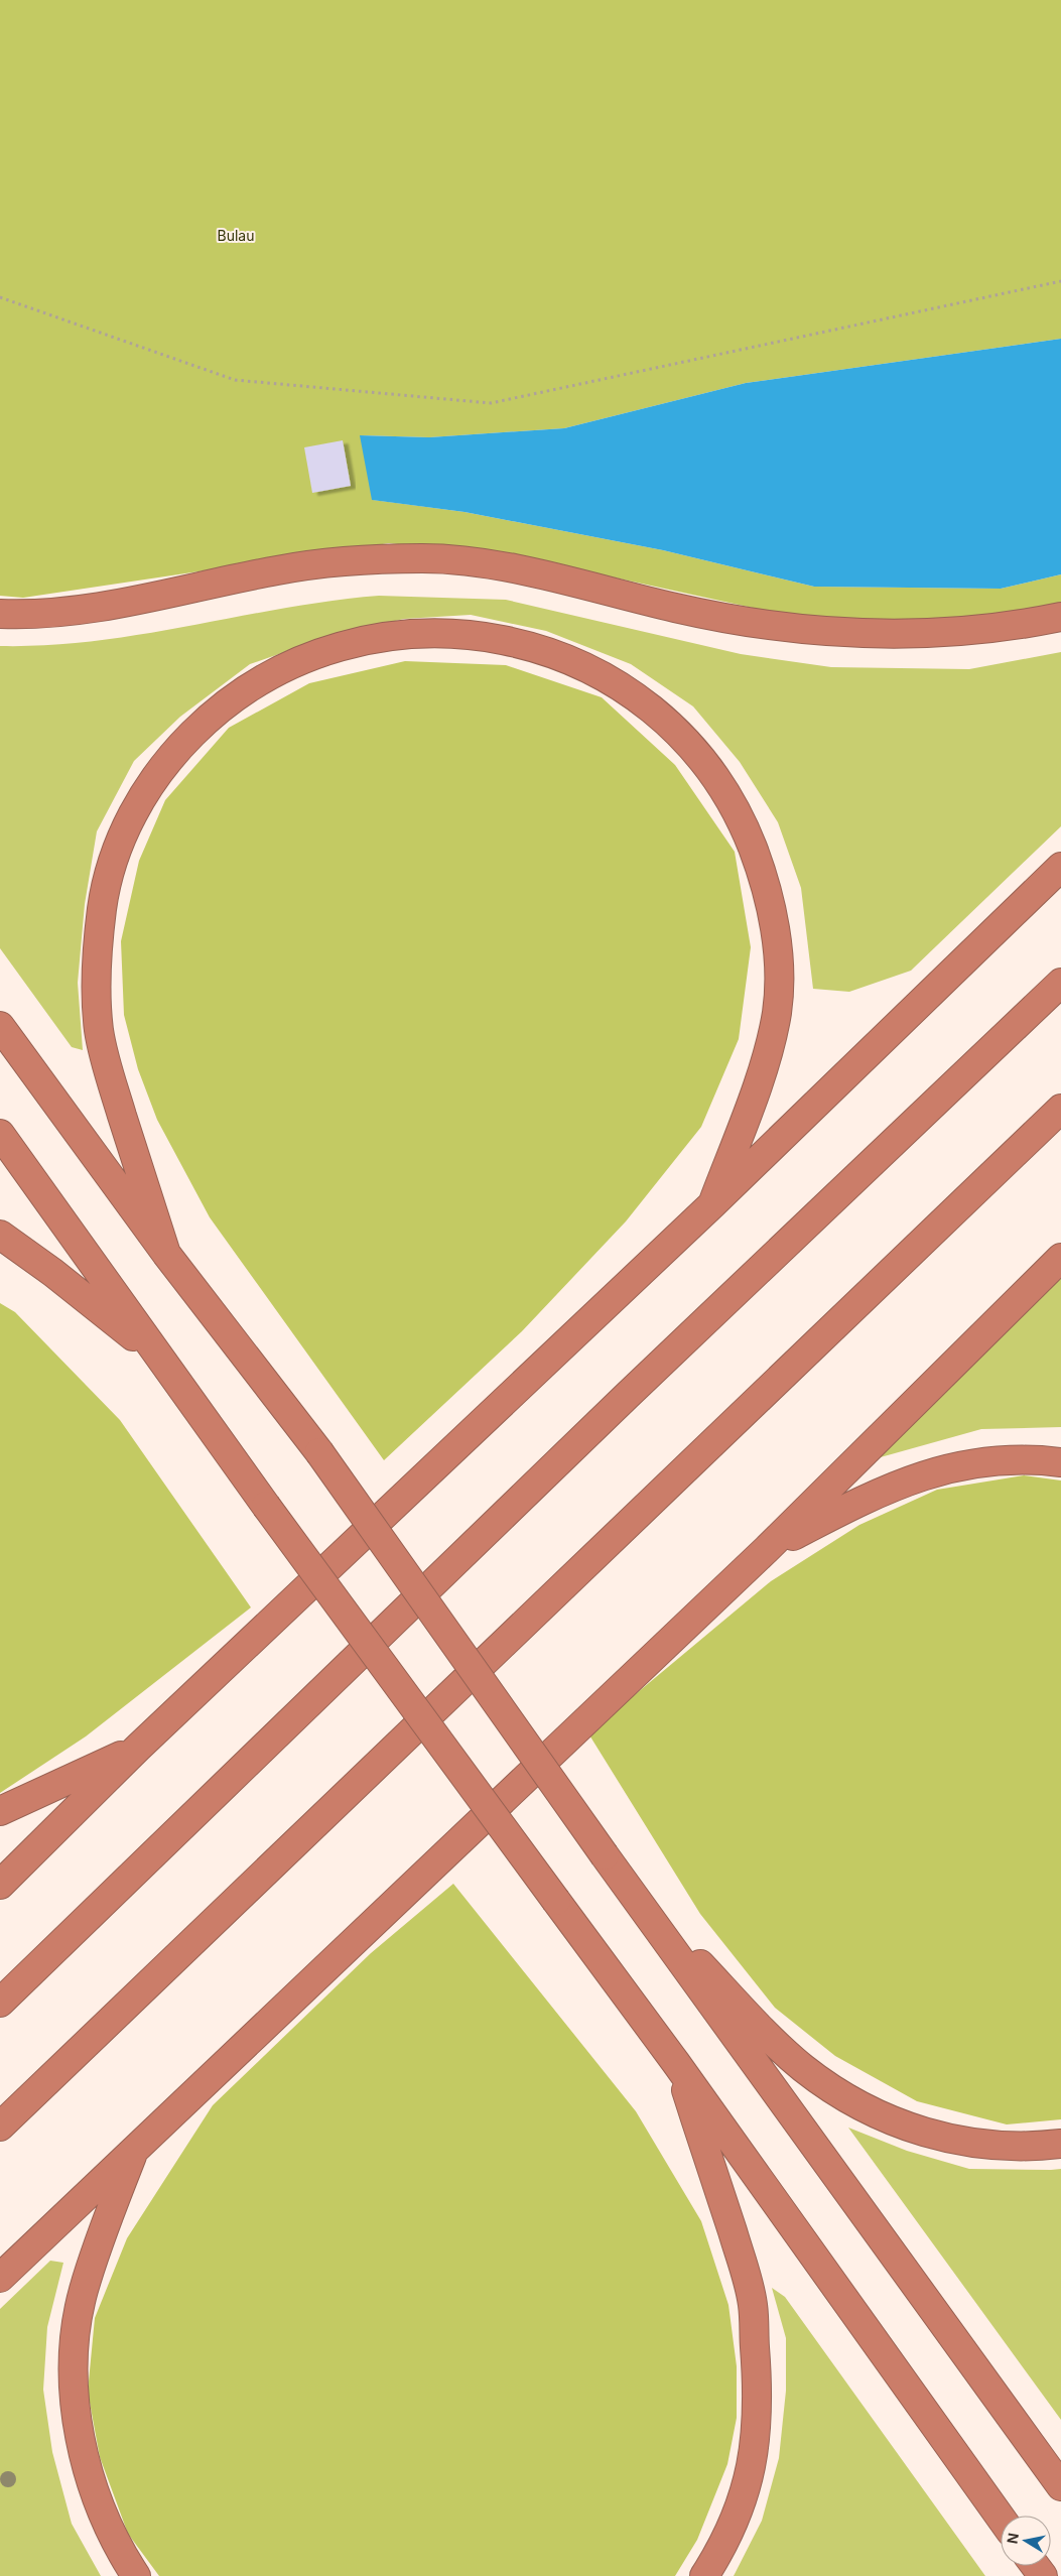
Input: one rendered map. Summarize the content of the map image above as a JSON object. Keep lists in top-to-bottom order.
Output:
{
  "parks": ["Bulau"],
  "north": "left"
}
